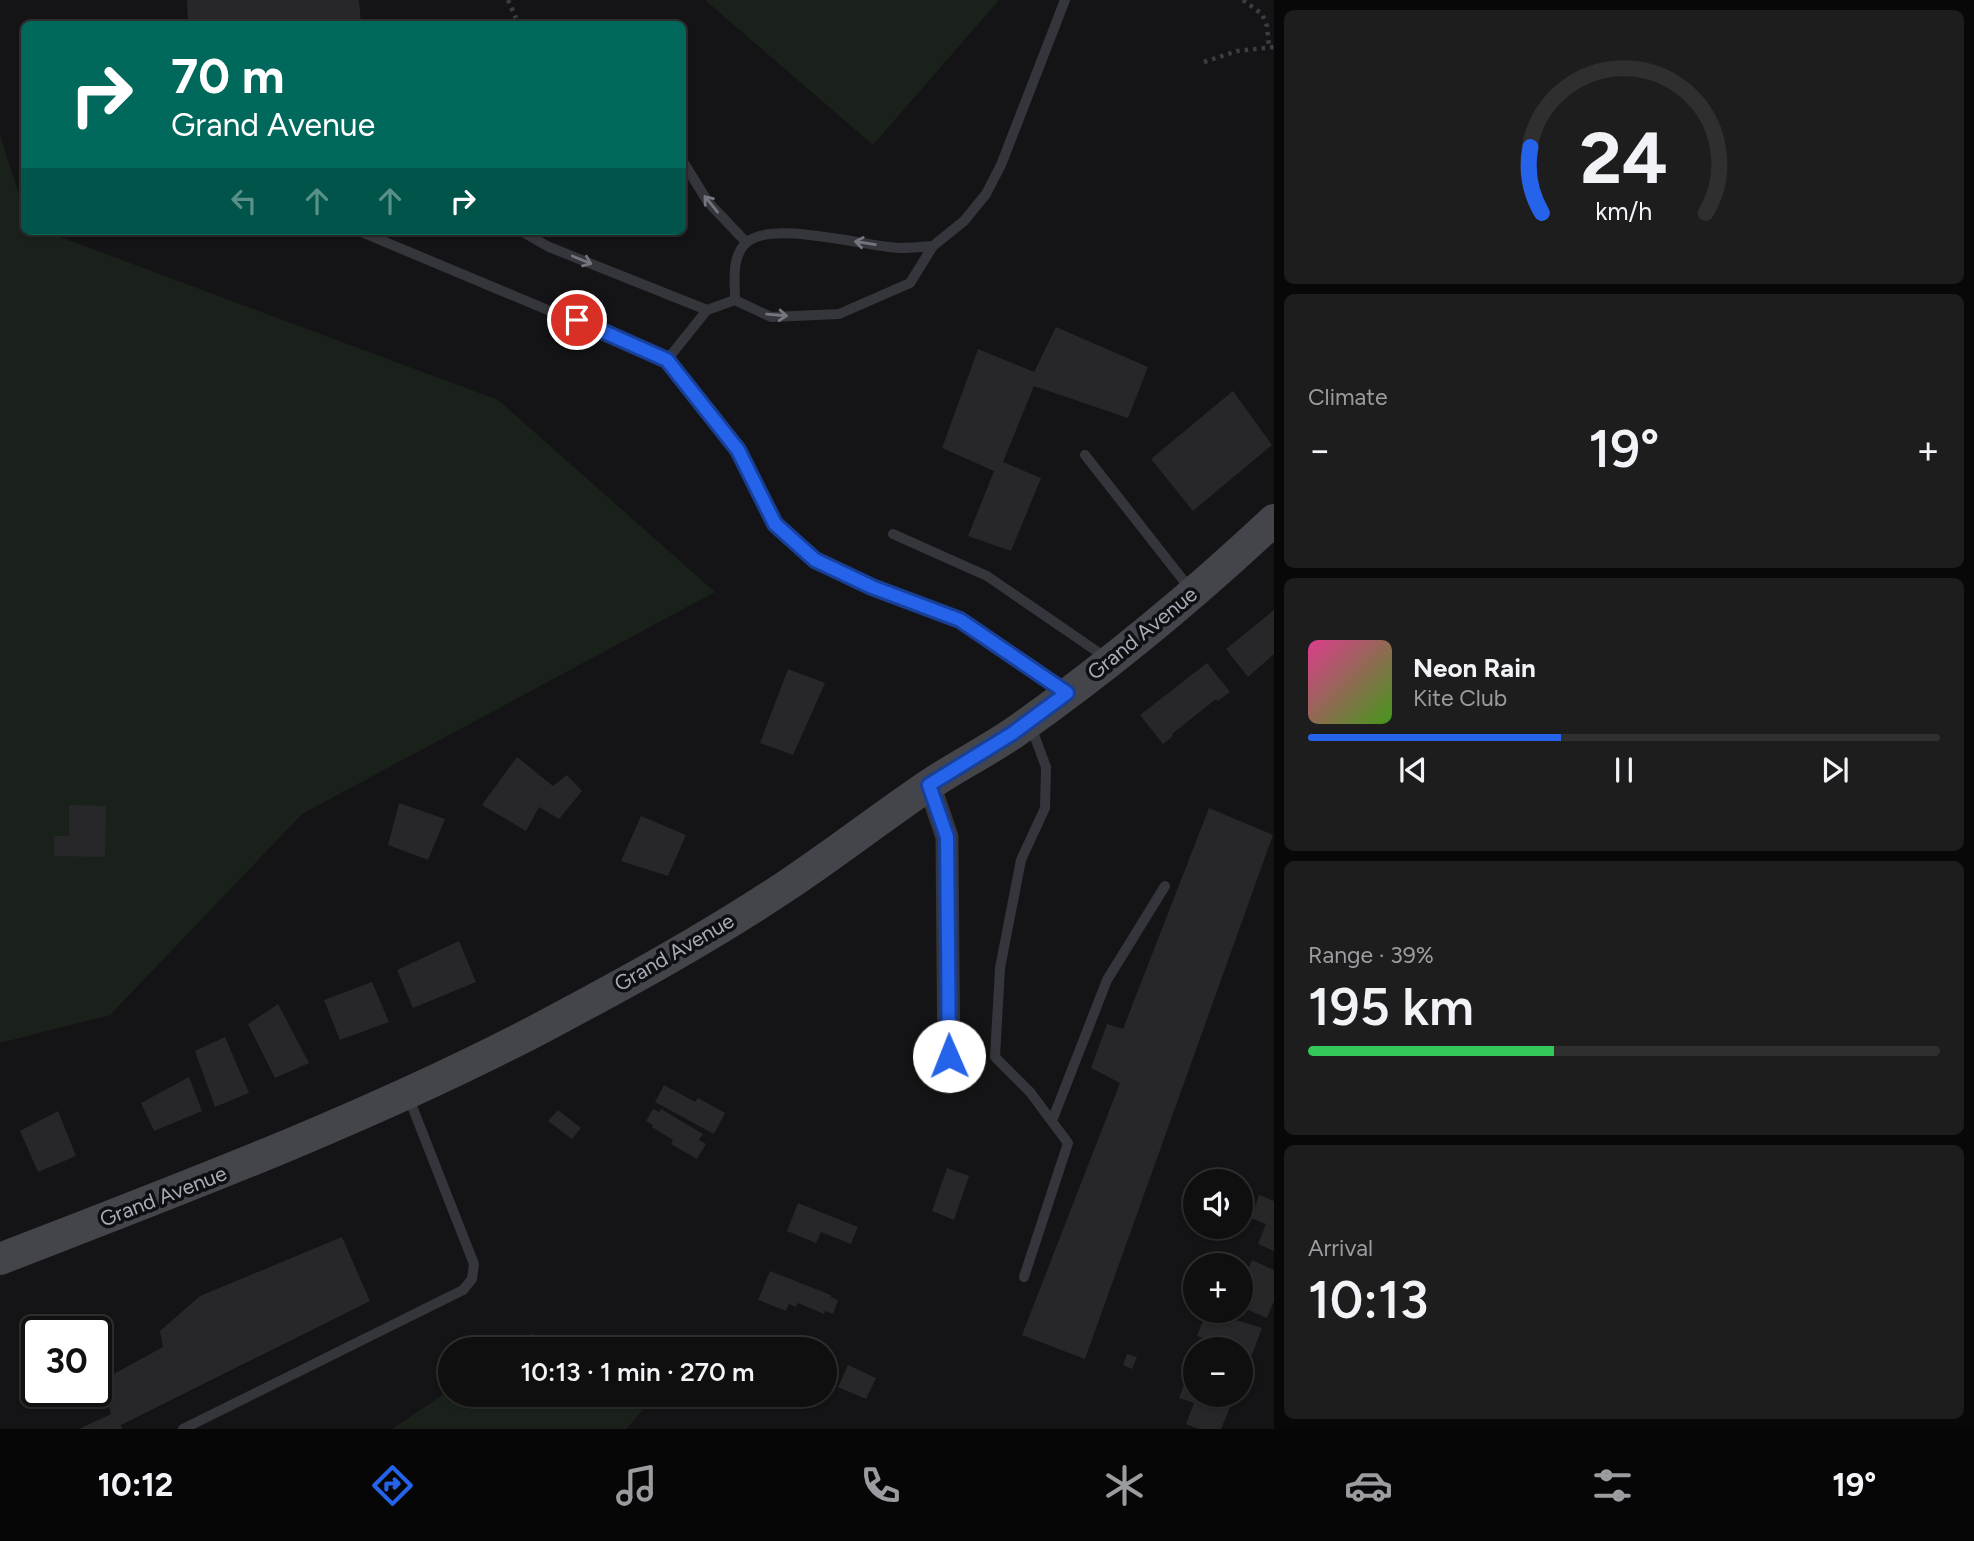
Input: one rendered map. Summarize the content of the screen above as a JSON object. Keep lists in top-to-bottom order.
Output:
{
  "streets": {
    "street": ["Grand Avenue"]
  },
  "page": {
    "turn": ["70 m", "Grand Avenue"],
    "tile": [
      "Climate",
      ["Range · 39%", "195 km"],
      ["Arrival", "10:13"]
    ],
    "heat": ["−", "19°", "+"],
    "song": ["Neon Rain", "Kite Club"],
    "map_buttons": ["+", "−"],
    "limit": "30",
    "trip": "10:13 · 1 min · 270 m",
    "tabs": ["10:12", "19°"],
    "gauge": ["24", "km/h"]
  }
}
